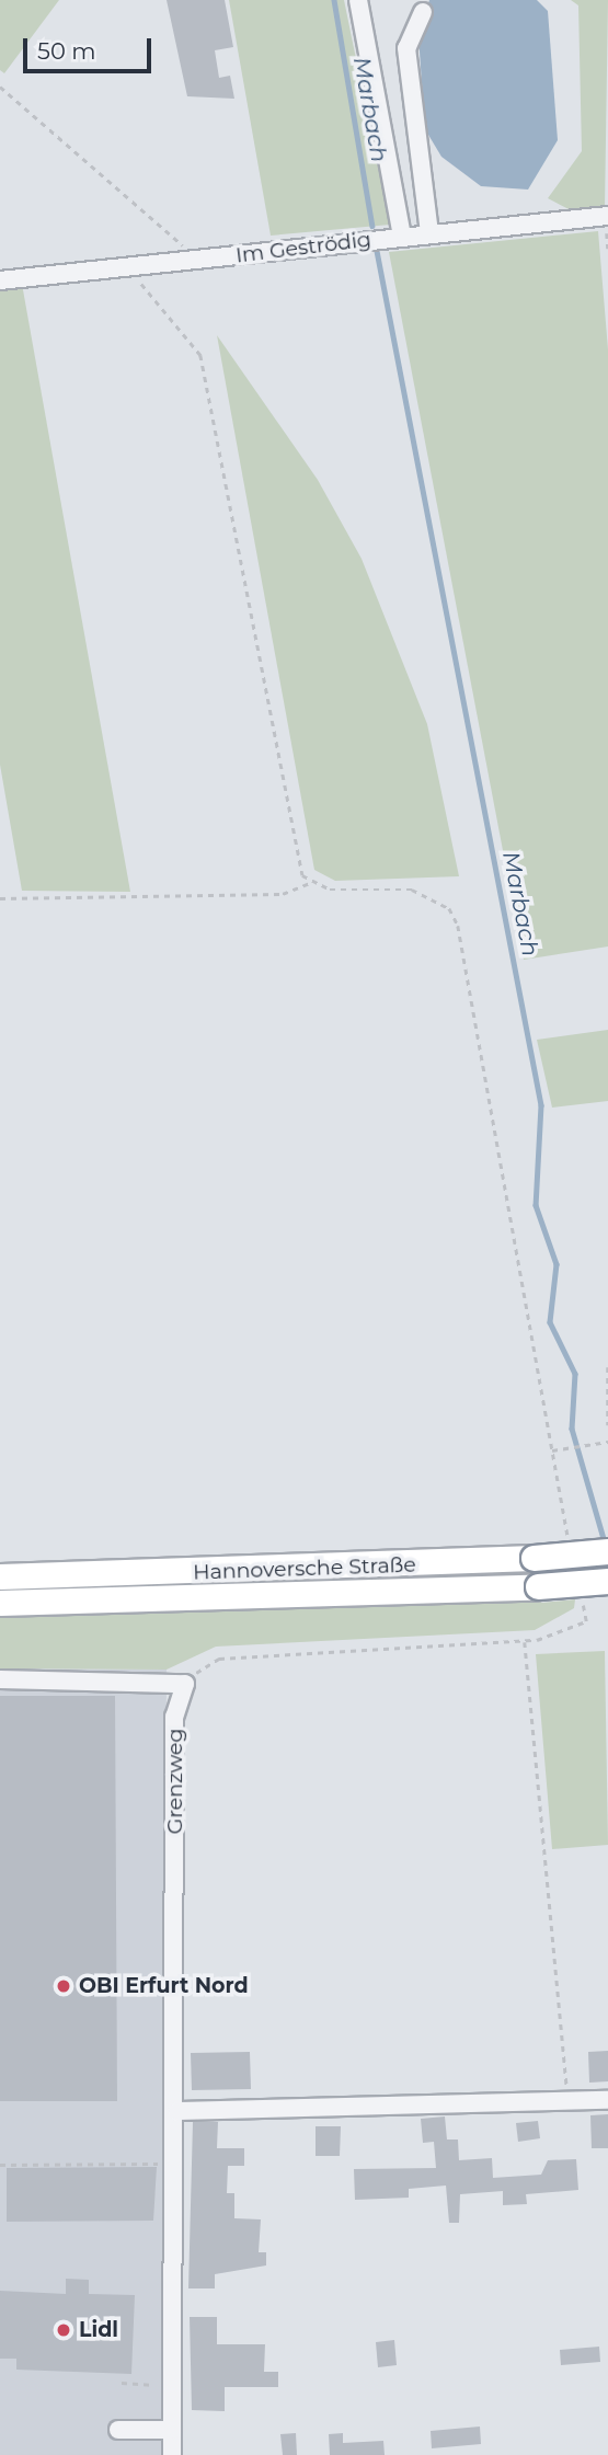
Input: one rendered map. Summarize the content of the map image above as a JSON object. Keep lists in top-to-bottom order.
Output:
{
  "streets": {
    "highway": ["Hannoversche Straße"],
    "street": ["Im Geströdig", "Grenzweg"]
  },
  "water": ["Marbach"],
  "places": ["OBI Erfurt Nord", "Lidl"],
  "scale_bar": "50 m"
}
